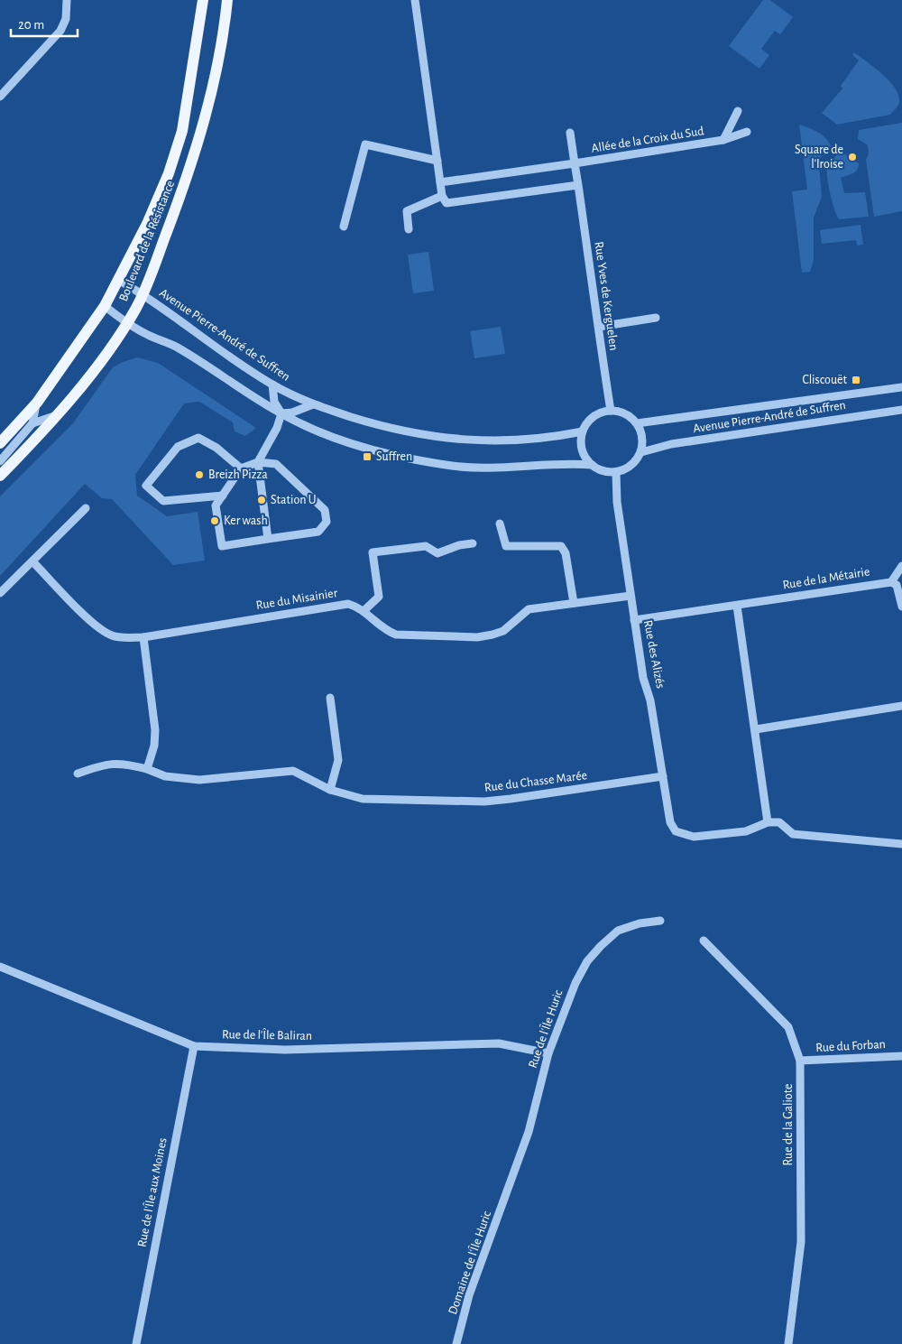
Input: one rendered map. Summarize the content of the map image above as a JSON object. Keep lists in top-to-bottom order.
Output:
{
  "streets": {
    "main road": ["Boulevard de la Résistance"],
    "street": [
      "Allée de la Croix du Sud",
      "Rue Yves de Kerguelen",
      "Avenue Pierre-André de Suffren",
      "Rue de la Métairie",
      "Rue du Misainier",
      "Rue des Alizés",
      "Rue du Chasse Marée",
      "Rue de l'Île Huric",
      "Rue de l'Île Baliran",
      "Rue du Forban",
      "Rue de la Galiote",
      "Rue de l'Île aux Moines",
      "Domaine de l'Île Huric"
    ]
  },
  "crossings": [
    ["Allée de la Croix du Sud", "Rue Yves de Kerguelen"],
    ["Boulevard de la Résistance", "Avenue Pierre-André de Suffren"],
    ["Rue Yves de Kerguelen", "Avenue Pierre-André de Suffren"],
    ["Rue Yves de Kerguelen", "Rue des Alizés"],
    ["Avenue Pierre-André de Suffren", "Rue des Alizés"],
    ["Rue de la Métairie", "Rue des Alizés"],
    ["Rue du Misainier", "Rue des Alizés"],
    ["Rue des Alizés", "Rue du Chasse Marée"],
    ["Rue de l'Île Huric", "Rue de l'Île Baliran"],
    ["Rue de l'Île Huric", "Domaine de l'Île Huric"],
    ["Rue de l'Île Baliran", "Rue de l'Île aux Moines"],
    ["Rue du Forban", "Rue de la Galiote"]
  ],
  "places": {
    "other": [
      "Square de l'Iroise",
      "Breizh Pizza",
      "Station U",
      "Ker wash"
    ],
    "transit": ["Cliscouët", "Suffren"]
  },
  "scale_bar": "20 m"
}
